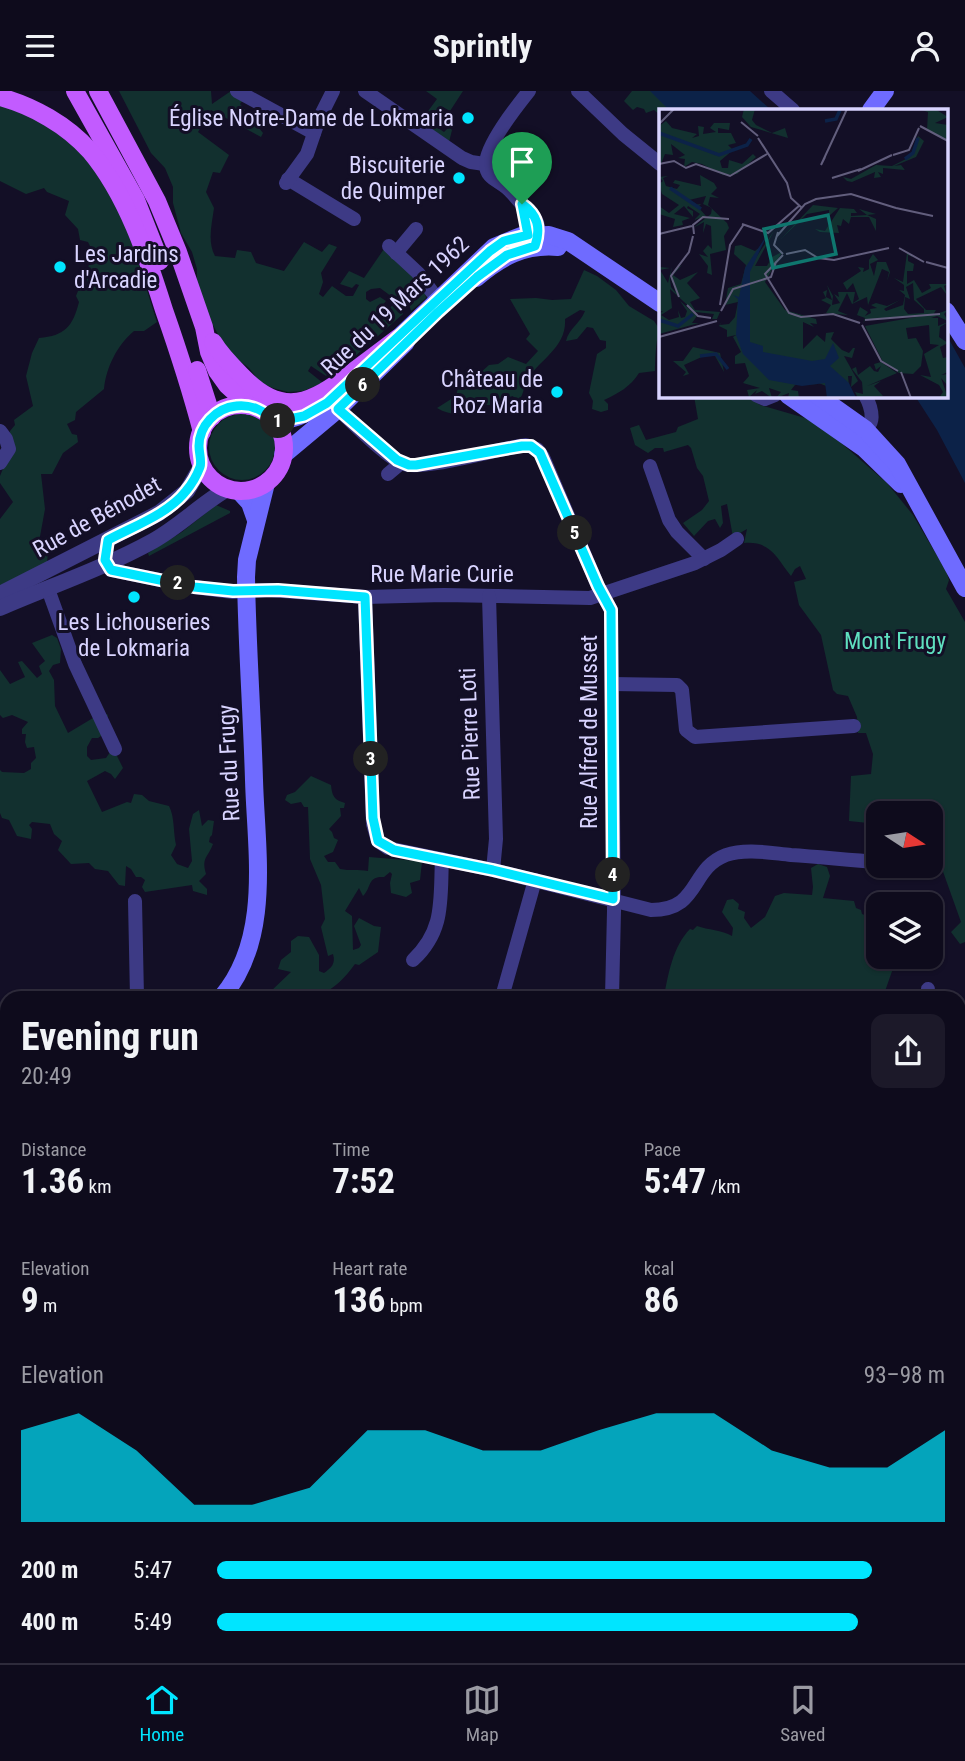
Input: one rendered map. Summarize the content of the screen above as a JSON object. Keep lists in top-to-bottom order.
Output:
{
  "streets": {
    "main road": ["Rue du 19 Mars 1962", "Rue du Frugy"],
    "street": [
      "Rue de Bénodet",
      "Rue Marie Curie",
      "Rue Alfred de Musset",
      "Rue Pierre Loti"
    ]
  },
  "crossings": [
    ["Rue du 19 Mars 1962", "Rue de Bénodet"],
    ["Rue du 19 Mars 1962", "Rue du Frugy"],
    ["Rue de Bénodet", "Rue Marie Curie"],
    ["Rue de Bénodet", "Rue du Frugy"],
    ["Rue Marie Curie", "Rue Alfred de Musset"],
    ["Rue Marie Curie", "Rue Pierre Loti"],
    ["Rue Marie Curie", "Rue du Frugy"]
  ],
  "parks": ["Mont Frugy"],
  "places": [
    "Église Notre-Dame de Lokmaria",
    "Biscuiterie de Quimper",
    "Les Jardins d'Arcadie",
    "Château de Roz Maria",
    "Les Lichouseries de Lokmaria"
  ],
  "north": "right",
  "page": {
    "header": "Sprintly",
    "pins": [
      "6",
      "1",
      "5",
      "2",
      "3",
      "4"
    ],
    "heading": ["Evening run", "20:49"],
    "stats": [
      ["Distance", "1.36 km"],
      ["Time", "7:52"],
      ["Pace", "5:47 /km"],
      ["Elevation", "9 m"],
      ["Heart rate", "136 bpm"],
      ["kcal", "86"]
    ],
    "chart": ["Elevation", "93–98 m"],
    "list": [
      {
        "name": "200 m",
        "note": "5:47"
      },
      {
        "name": "400 m",
        "note": "5:49"
      }
    ],
    "tabs": ["Home", "Map", "Saved"]
  }
}
